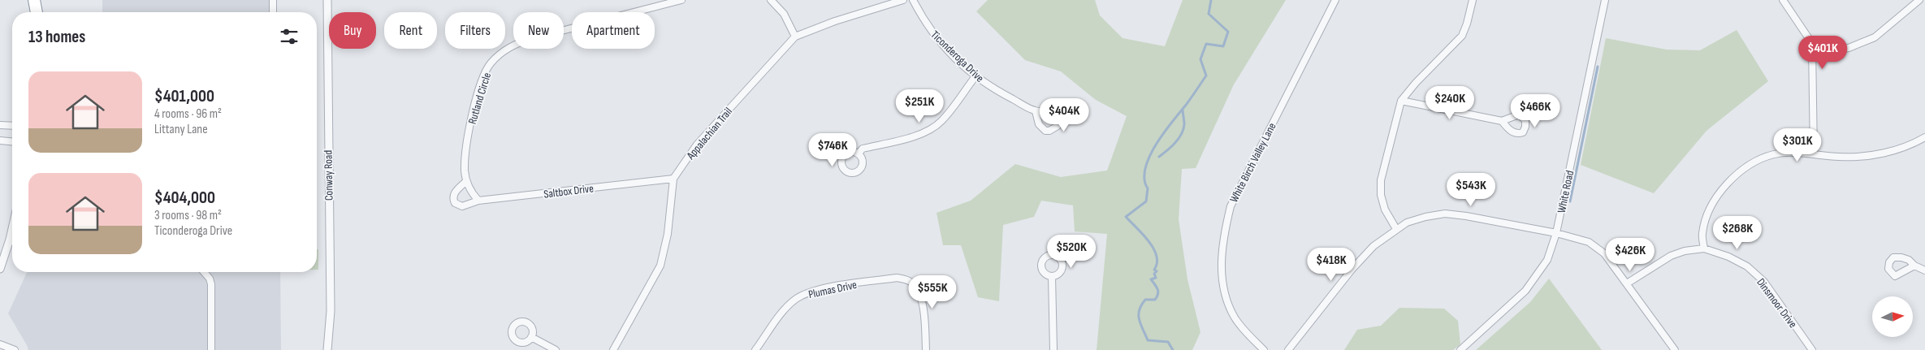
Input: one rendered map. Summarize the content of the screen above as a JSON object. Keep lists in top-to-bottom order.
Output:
{
  "streets": {
    "street": [
      "Ticonderoga Drive",
      "Rutland Circle",
      "Appalachian Trail",
      "White Birch Valley Lane",
      "Conway Road",
      "Saltbox Drive",
      "White Road",
      "Plumas Drive",
      "Dinsmoor Drive"
    ]
  },
  "crossings": [
    ["Rutland Circle", "Saltbox Drive"],
    ["Appalachian Trail", "Saltbox Drive"]
  ],
  "north": "right",
  "page": {
    "chip": [
      "Buy",
      "Rent",
      "Filters",
      "New",
      "Apartment"
    ],
    "heading": "13 homes",
    "price": [
      "$401K",
      "$240K",
      "$251K",
      "$466K",
      "$404K",
      "$301K",
      "$746K",
      "$543K",
      "$268K",
      "$520K",
      "$426K",
      "$418K",
      "$555K"
    ],
    "list": [
      {
        "name": "$401,000",
        "note": "4 rooms · 96 m² · Littany Lane"
      },
      {
        "name": "$404,000",
        "note": "3 rooms · 98 m² · Ticonderoga Drive"
      }
    ]
  }
}
